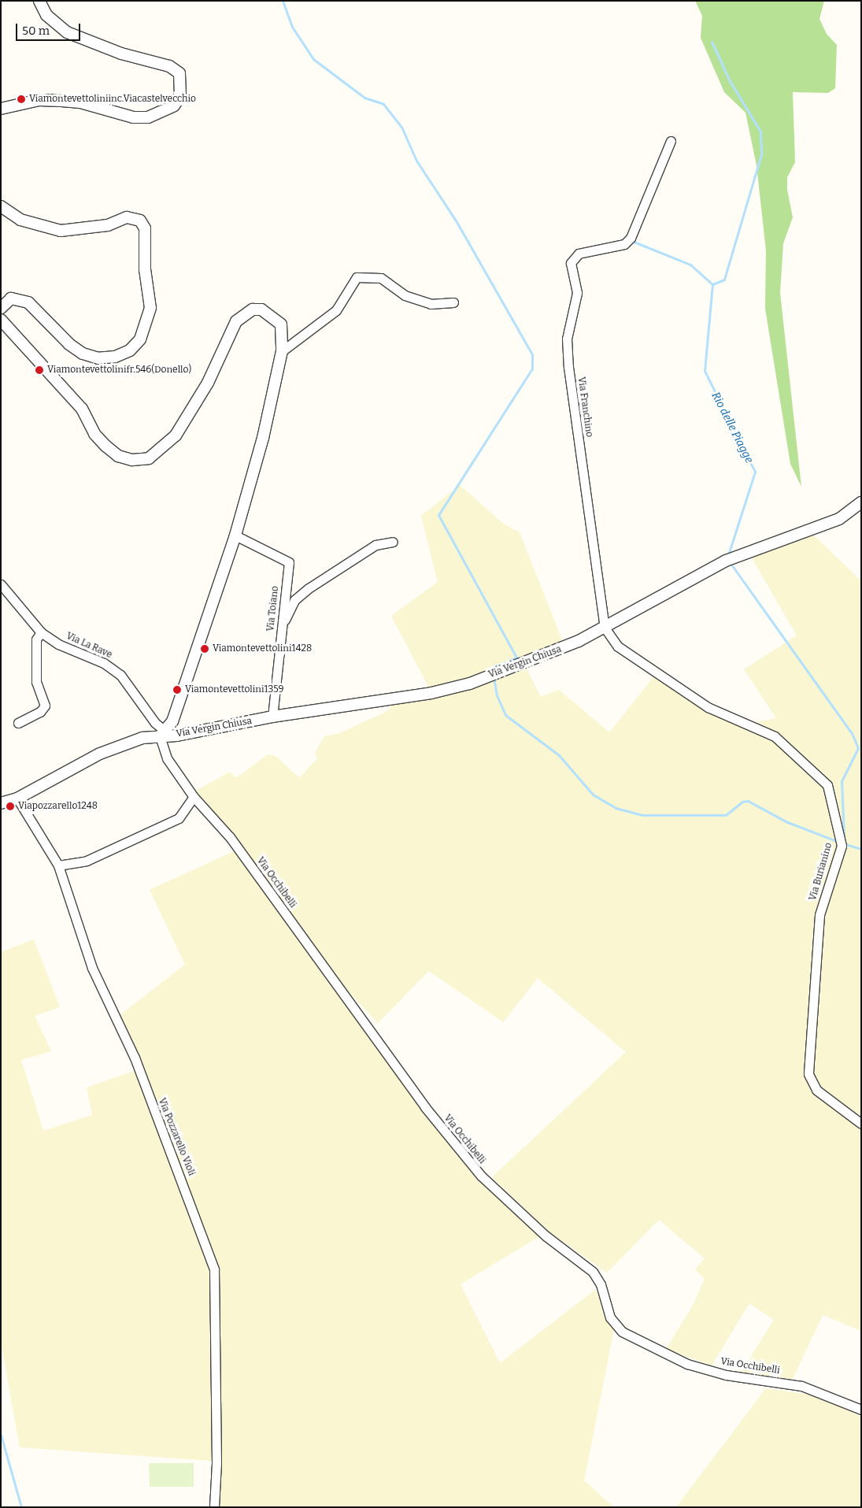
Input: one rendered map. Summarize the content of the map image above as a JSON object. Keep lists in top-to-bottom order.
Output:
{
  "streets": {
    "street": [
      "Via Franchino",
      "Via Toiano",
      "Via La Rave",
      "Via Vergin Chiusa",
      "Via Burianino",
      "Via Occhibelli",
      "Via Pozzarello Violi"
    ]
  },
  "crossings": [
    ["Via Franchino", "Via Vergin Chiusa"],
    ["Via Franchino", "Via Burianino"],
    ["Via Toiano", "Via Vergin Chiusa"],
    ["Via La Rave", "Via Vergin Chiusa"],
    ["Via La Rave", "Via Occhibelli"],
    ["Via Vergin Chiusa", "Via Burianino"],
    ["Via Vergin Chiusa", "Via Occhibelli"],
    ["Via Vergin Chiusa", "Via Pozzarello Violi"]
  ],
  "water": ["Rio delle Piagge"],
  "places": [
    "Viamontevettoliniinc.Viacastelvecchio",
    "Viamontevettolinifr.546(Donello)",
    "Viamontevettolini1428",
    "Viamontevettolini1359",
    "Viapozzarello1248"
  ],
  "scale_bar": "50 m"
}
